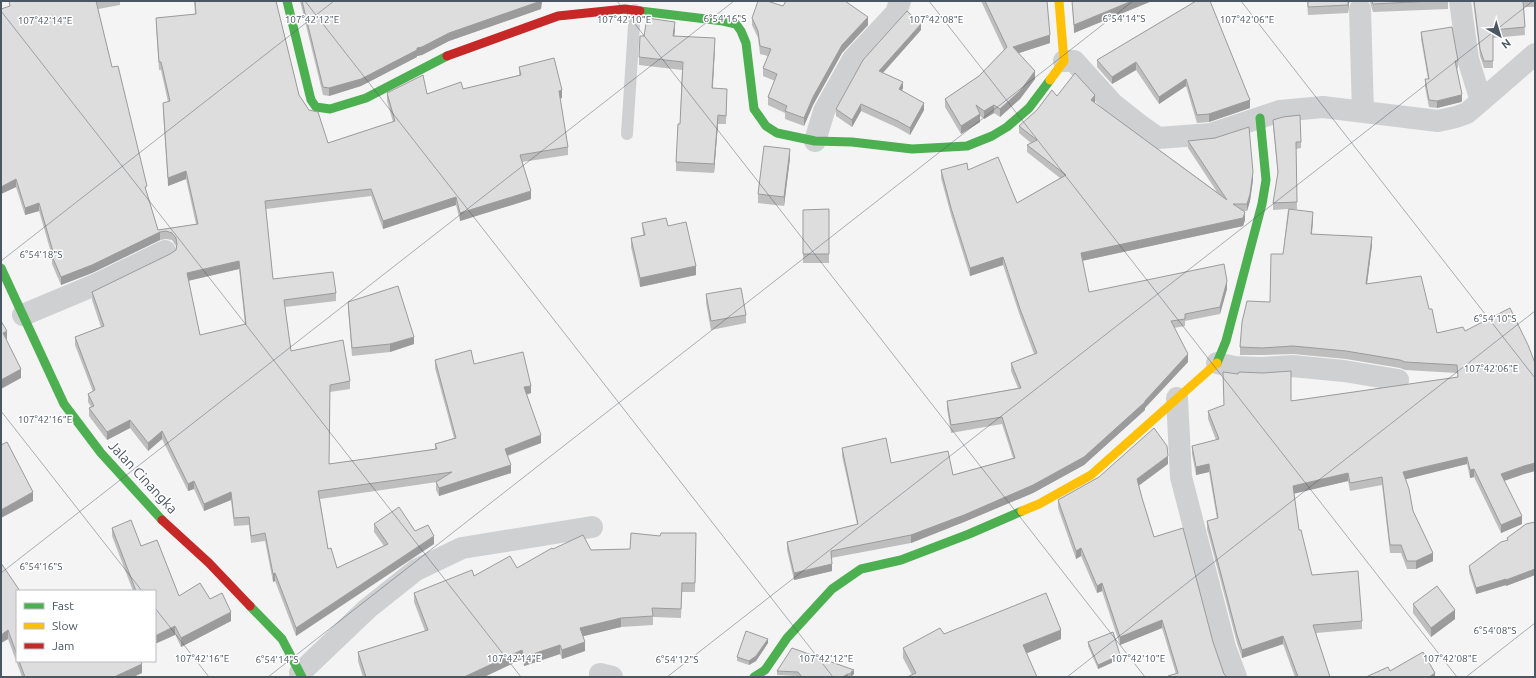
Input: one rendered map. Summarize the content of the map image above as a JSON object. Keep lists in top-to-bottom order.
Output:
{
  "streets": {
    "street": ["Jalan Cinangka"]
  },
  "legend": ["Fast", "Slow", "Jam"],
  "north": "bottom right",
  "coordinates": [
    "6°54'16\"S",
    "6°54'14\"S",
    "107°42'12\"E",
    "107°42'10\"E",
    "107°42'08\"E",
    "107°42'06\"E",
    "107°42'14\"E",
    "6°54'18\"S",
    "6°54'10\"S",
    "107°42'16\"E",
    "6°54'08\"S",
    "6°54'12\"S"
  ]
}
